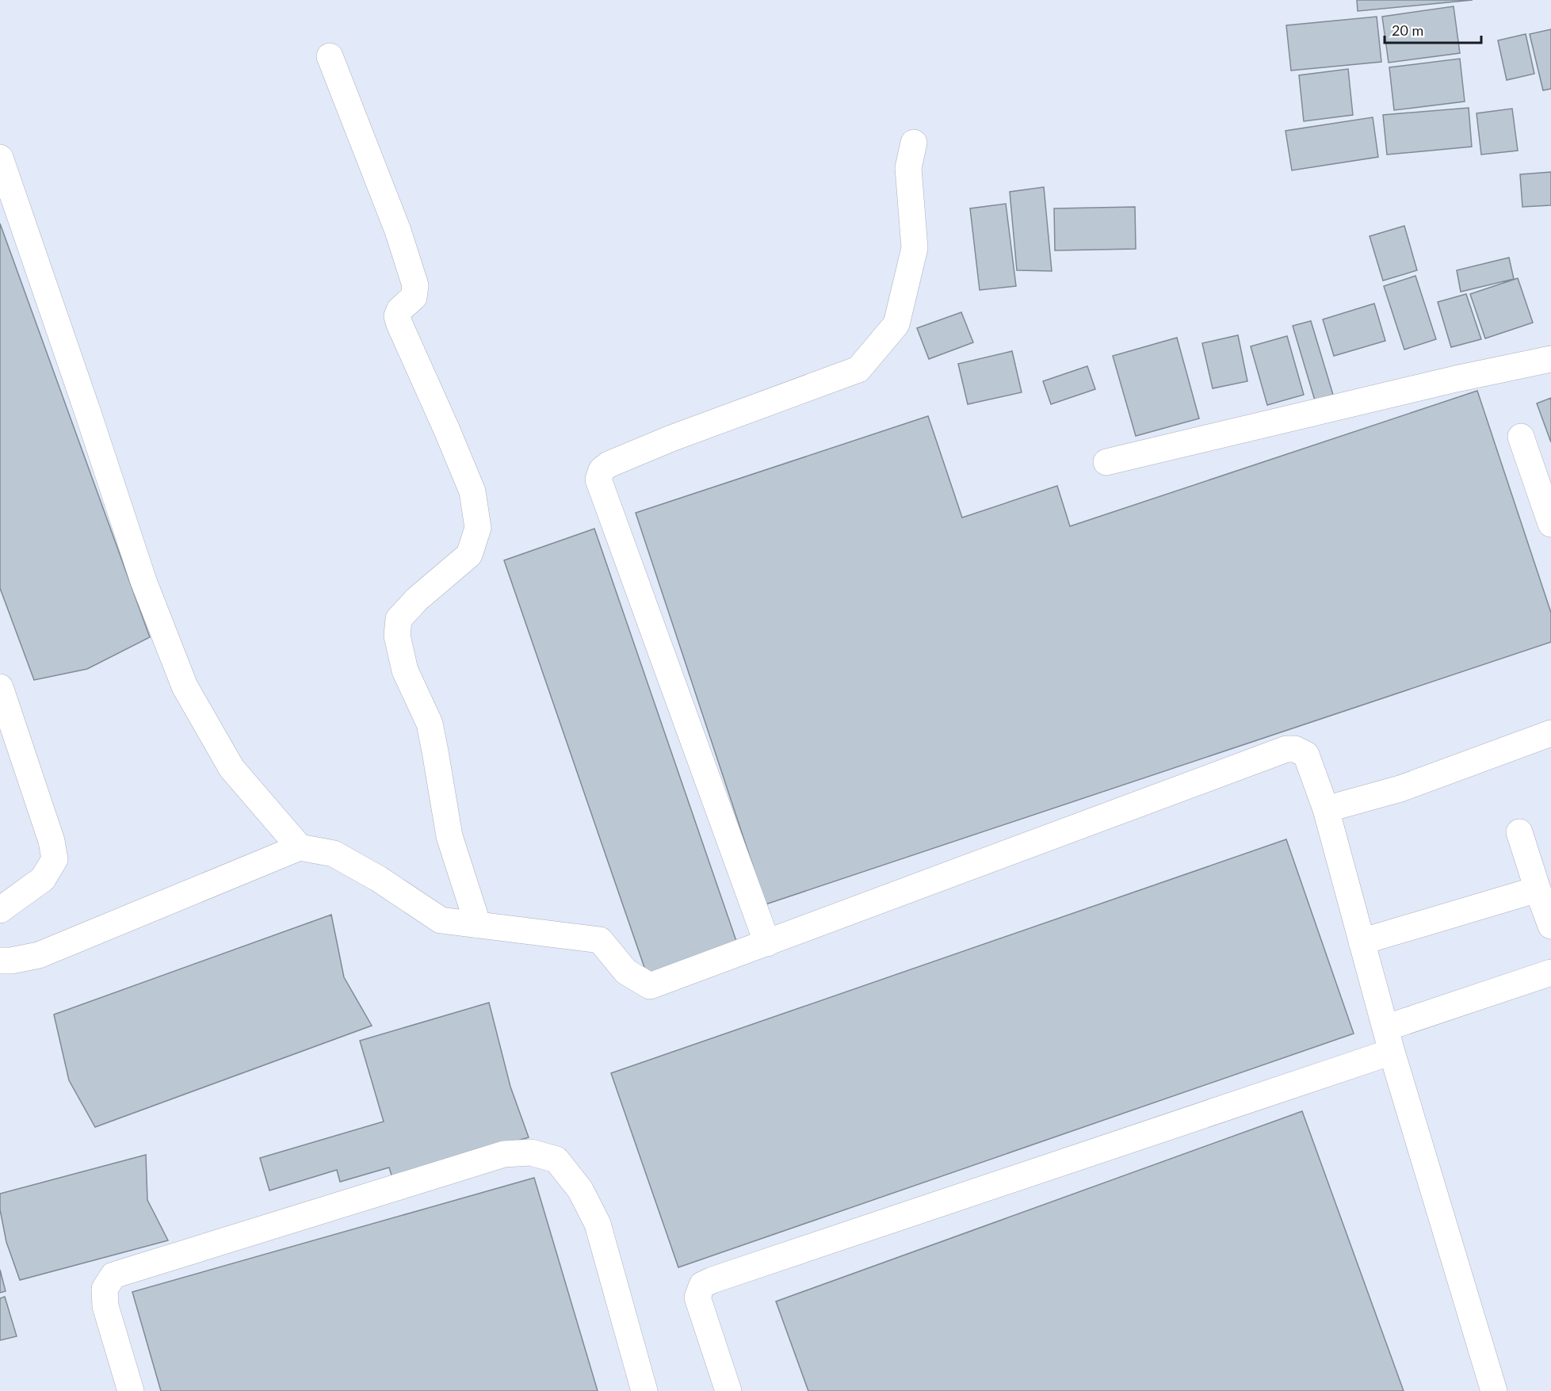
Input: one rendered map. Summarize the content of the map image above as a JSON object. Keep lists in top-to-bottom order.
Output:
{
  "scale_bar": "20 m"
}
